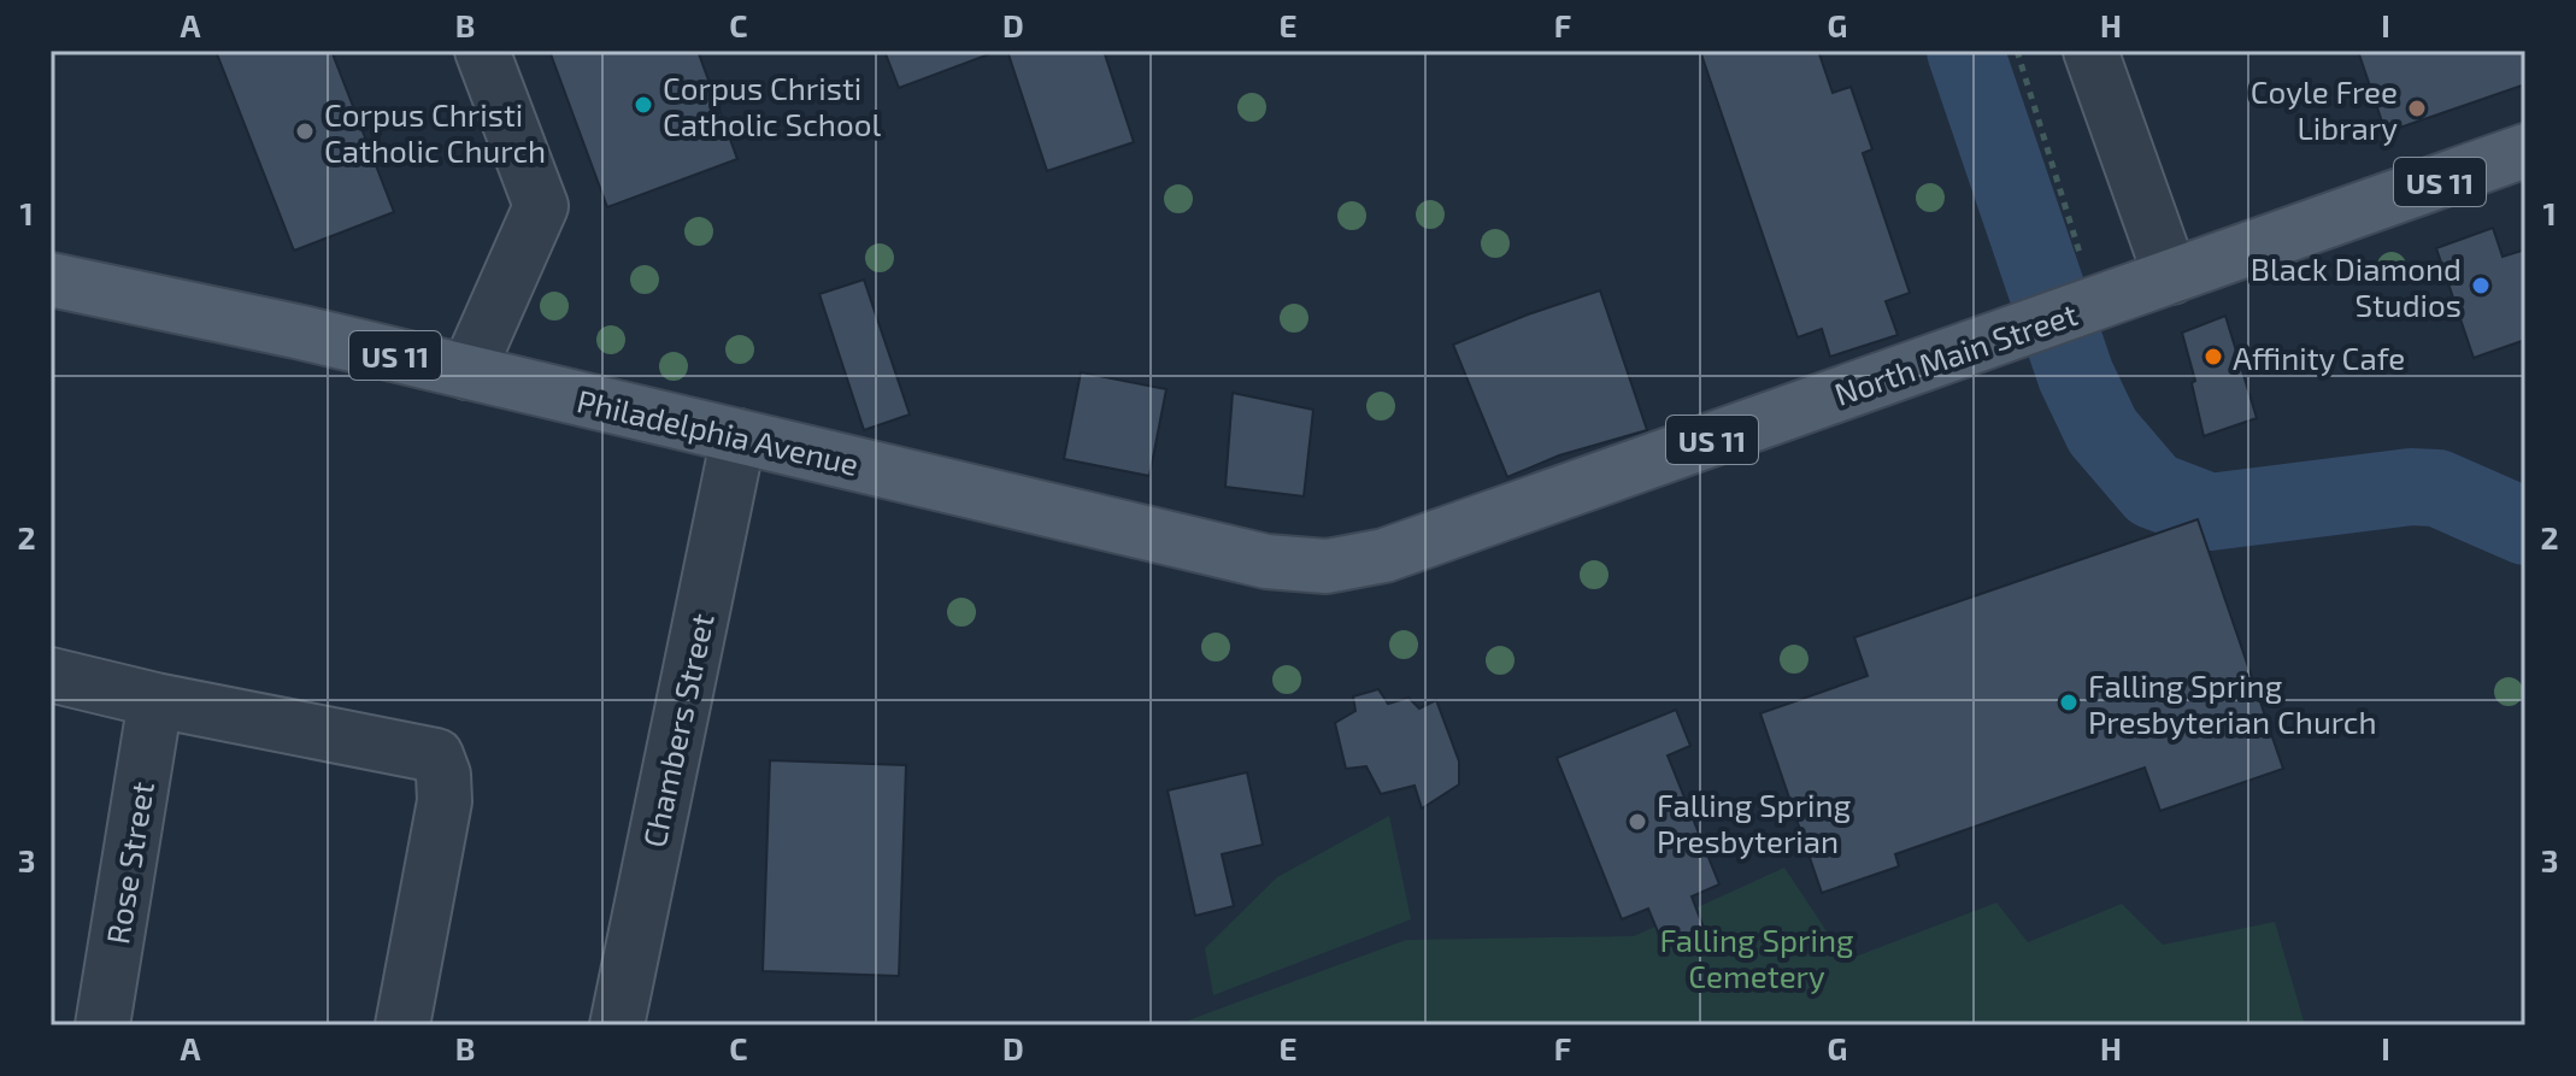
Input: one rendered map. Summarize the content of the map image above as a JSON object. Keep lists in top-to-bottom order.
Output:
{
  "streets": {
    "main road": ["US 11", "North Main Street", "Philadelphia Avenue"],
    "street": ["Chambers Street", "Rose Street"]
  },
  "crossings": [
    ["North Main Street", "Philadelphia Avenue"],
    ["Philadelphia Avenue", "Chambers Street"]
  ],
  "parks": ["Falling Spring Cemetery"],
  "places": [
    "Corpus Christi Catholic School",
    "Coyle Free Library",
    "Corpus Christi Catholic Church",
    "Black Diamond Studios",
    "Affinity Cafe",
    "Falling Spring Presbyterian Church",
    "Falling Spring Presbyterian"
  ],
  "grid": {
    "columns": [
      "A",
      "B",
      "C",
      "D",
      "E",
      "F",
      "G",
      "H",
      "I"
    ],
    "rows": ["1", "2", "3"]
  }
}
